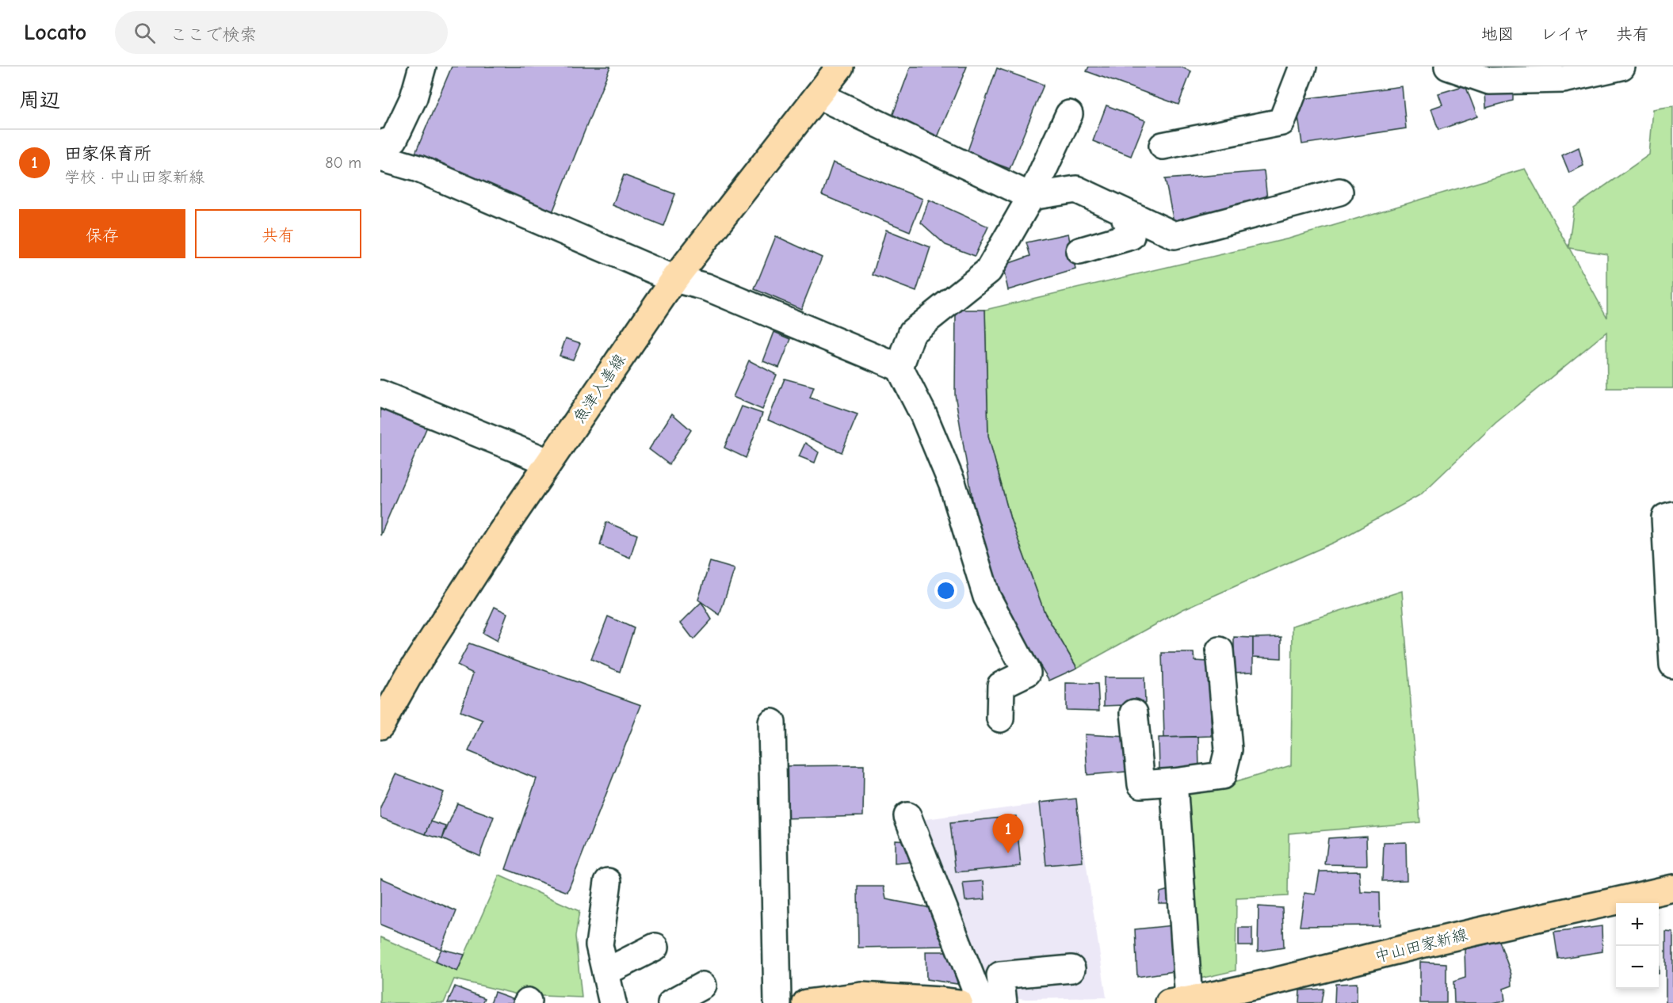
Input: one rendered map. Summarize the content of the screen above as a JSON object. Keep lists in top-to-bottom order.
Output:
{
  "streets": {
    "main road": ["魚津入善線", "中山田家新線"]
  },
  "page": {
    "header": "Locato",
    "search": "ここで検索",
    "nav": ["地図", "レイヤ", "共有"],
    "heading": "周辺",
    "list": [
      {
        "mark": "1",
        "name": "田家保育所",
        "note": "学校 · 中山田家新線",
        "value": "80 m"
      }
    ],
    "buttons": ["保存", "共有"],
    "pins": "1",
    "map_buttons": ["+", "−"]
  }
}
